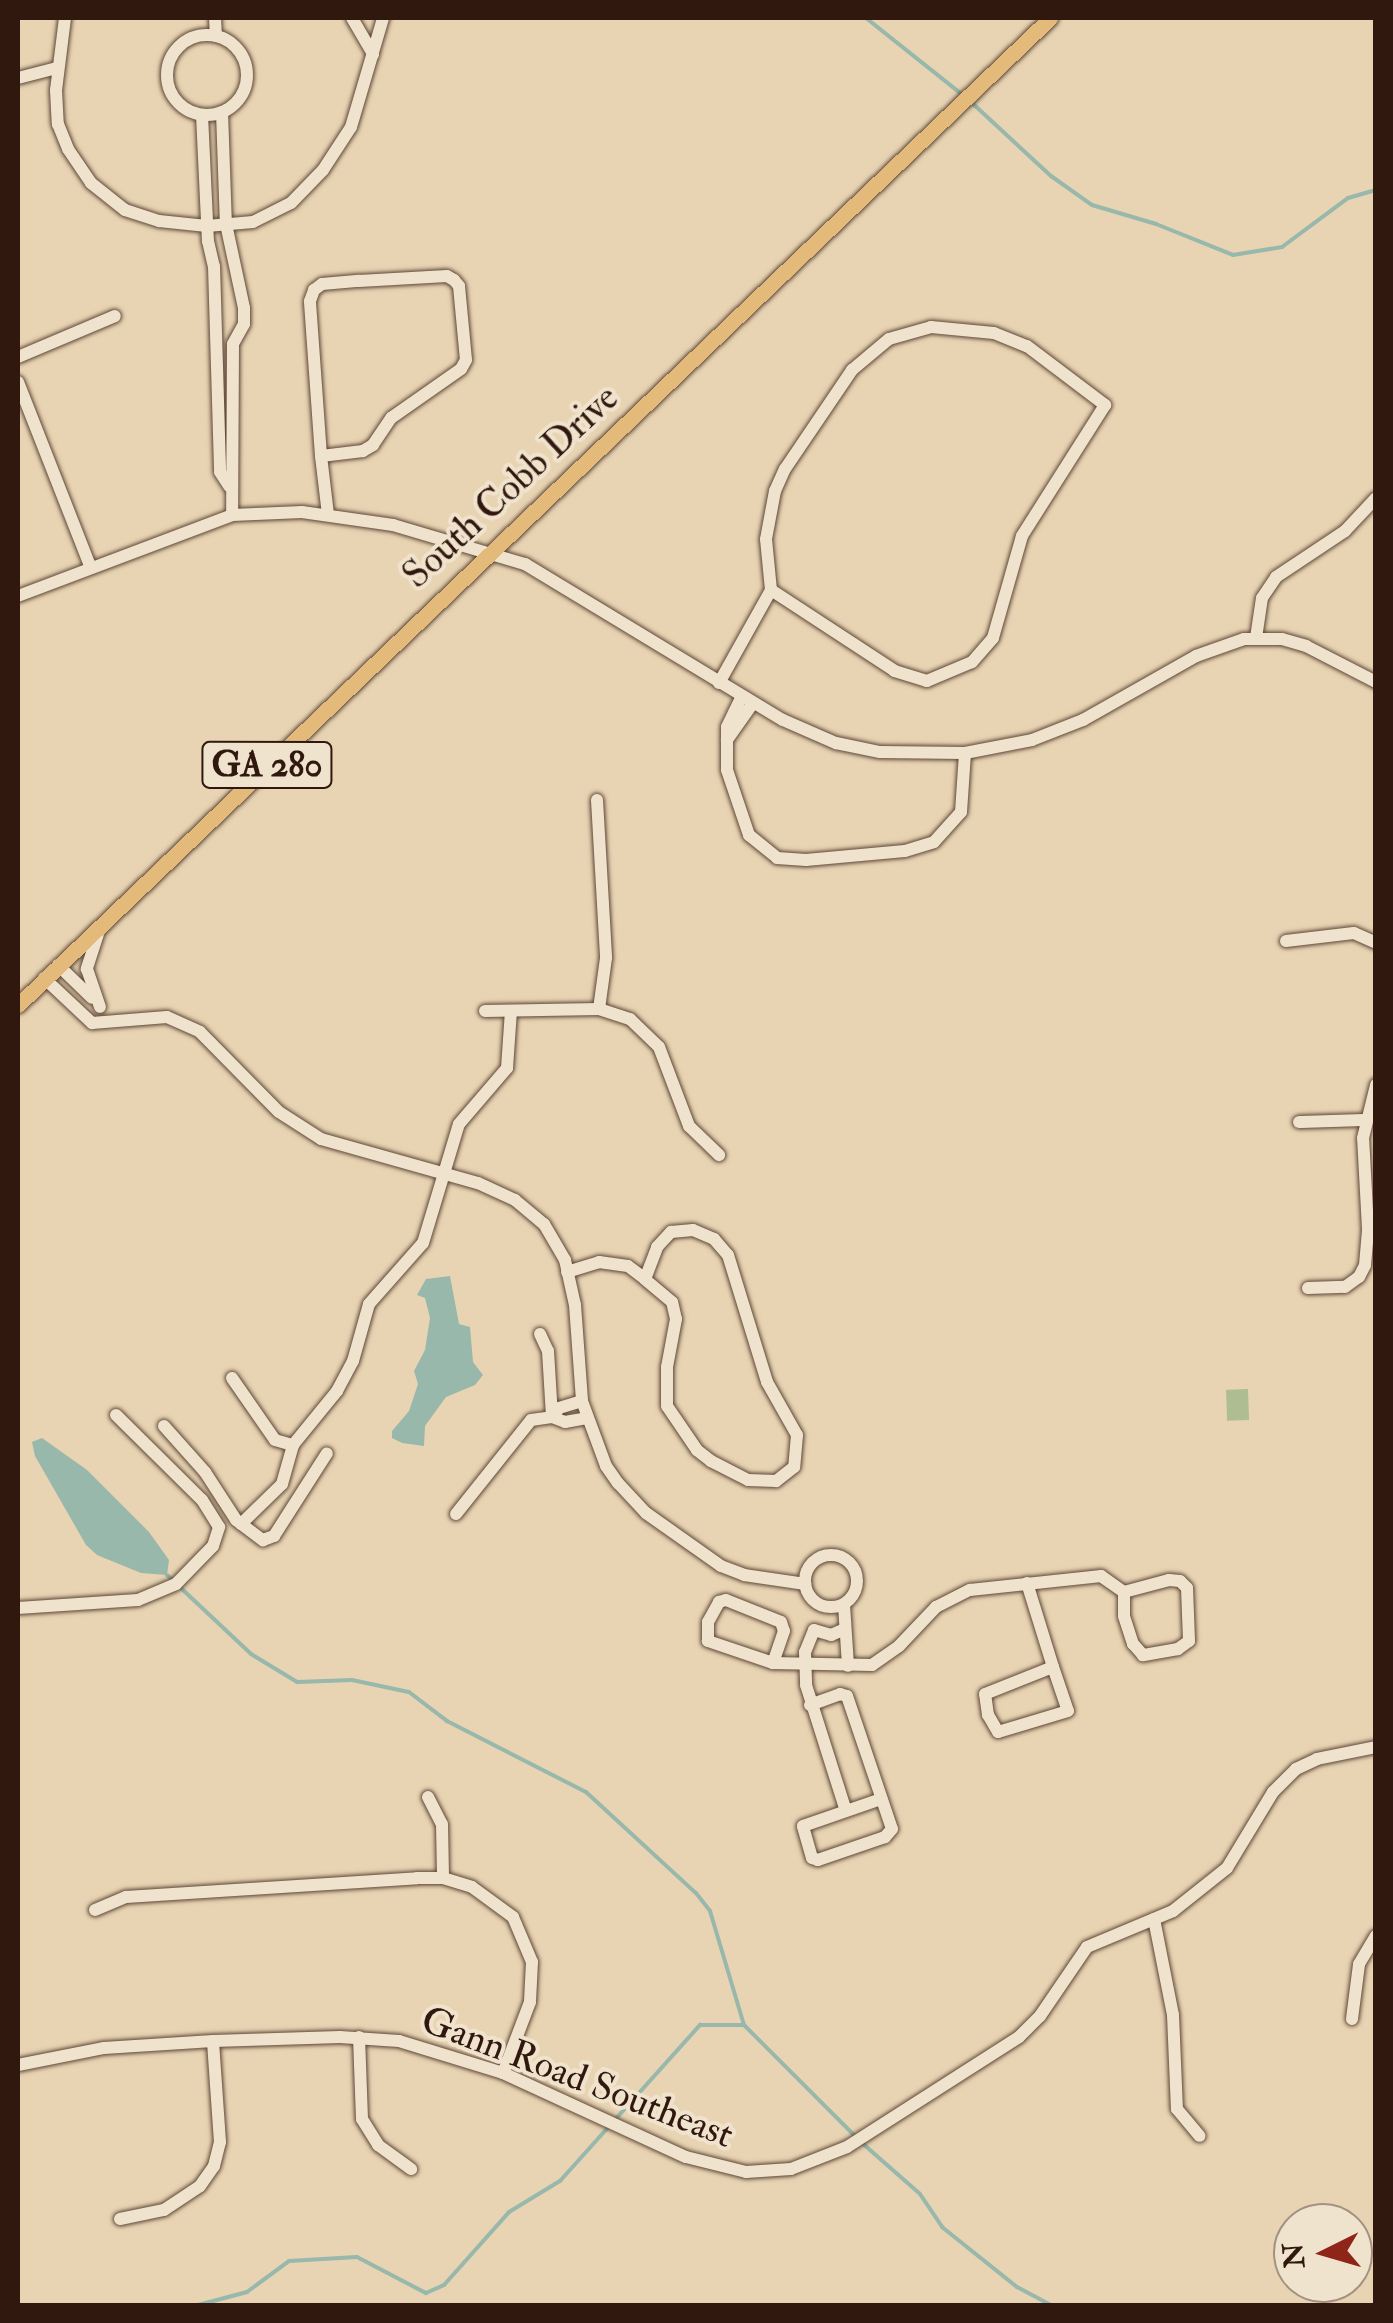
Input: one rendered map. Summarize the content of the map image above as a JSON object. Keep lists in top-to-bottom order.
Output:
{
  "streets": {
    "main road": ["South Cobb Drive", "GA 280"],
    "street": ["Gann Road Southeast"]
  },
  "north": "left"
}
